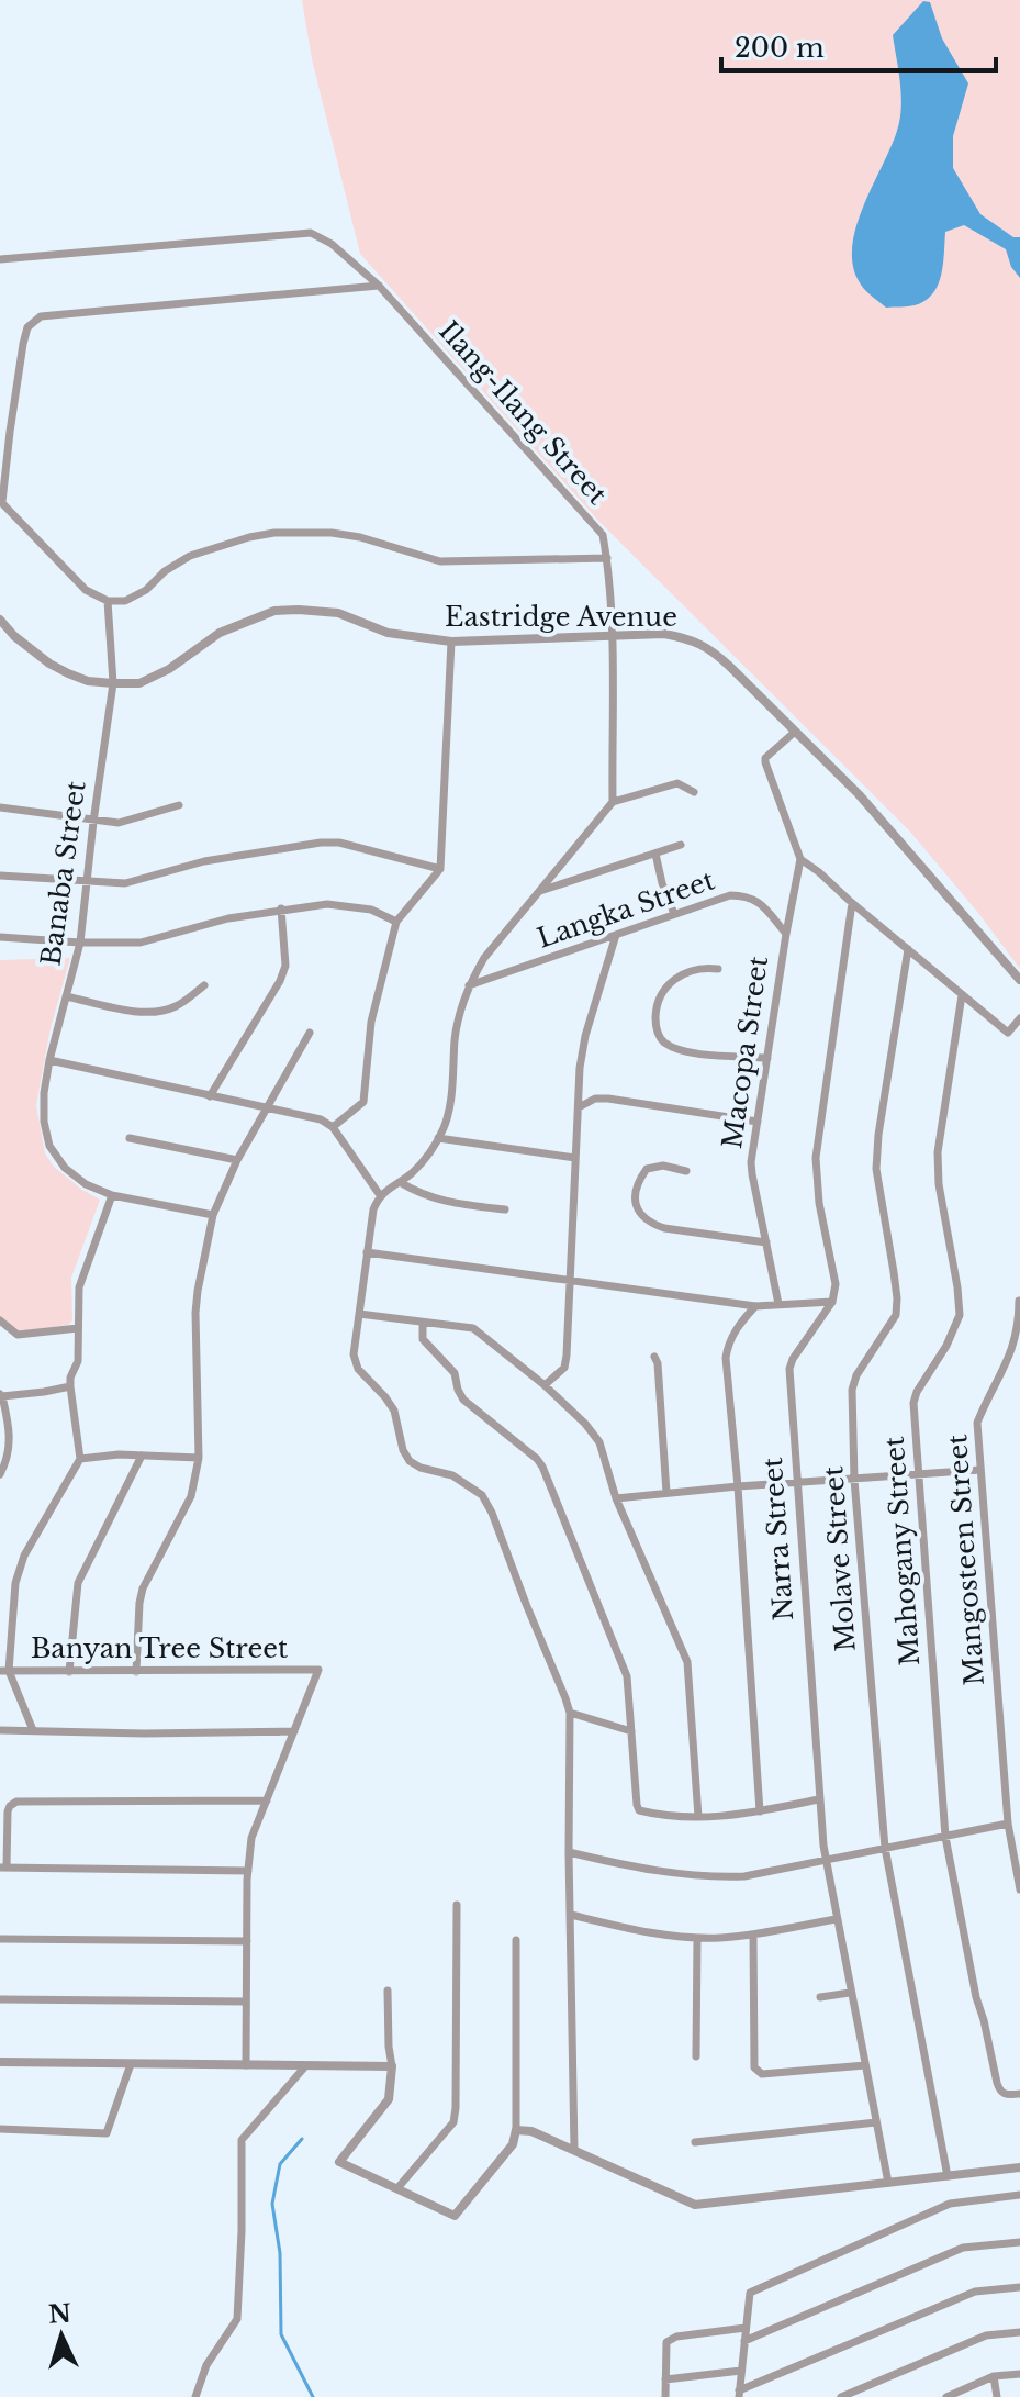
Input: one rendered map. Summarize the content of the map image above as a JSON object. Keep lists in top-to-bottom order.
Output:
{
  "streets": {
    "street": [
      "Ilang-Ilang Street",
      "Eastridge Avenue",
      "Banaba Street",
      "Langka Street",
      "Macopa Street",
      "Narra Street",
      "Mahogany Street",
      "Molave Street",
      "Mangosteen Street",
      "Banyan Tree Street"
    ]
  },
  "crossings": [
    ["Ilang-Ilang Street", "Eastridge Avenue"],
    ["Eastridge Avenue", "Banaba Street"],
    ["Langka Street", "Macopa Street"]
  ],
  "scale_bar": "200 m",
  "north": "top"
}
